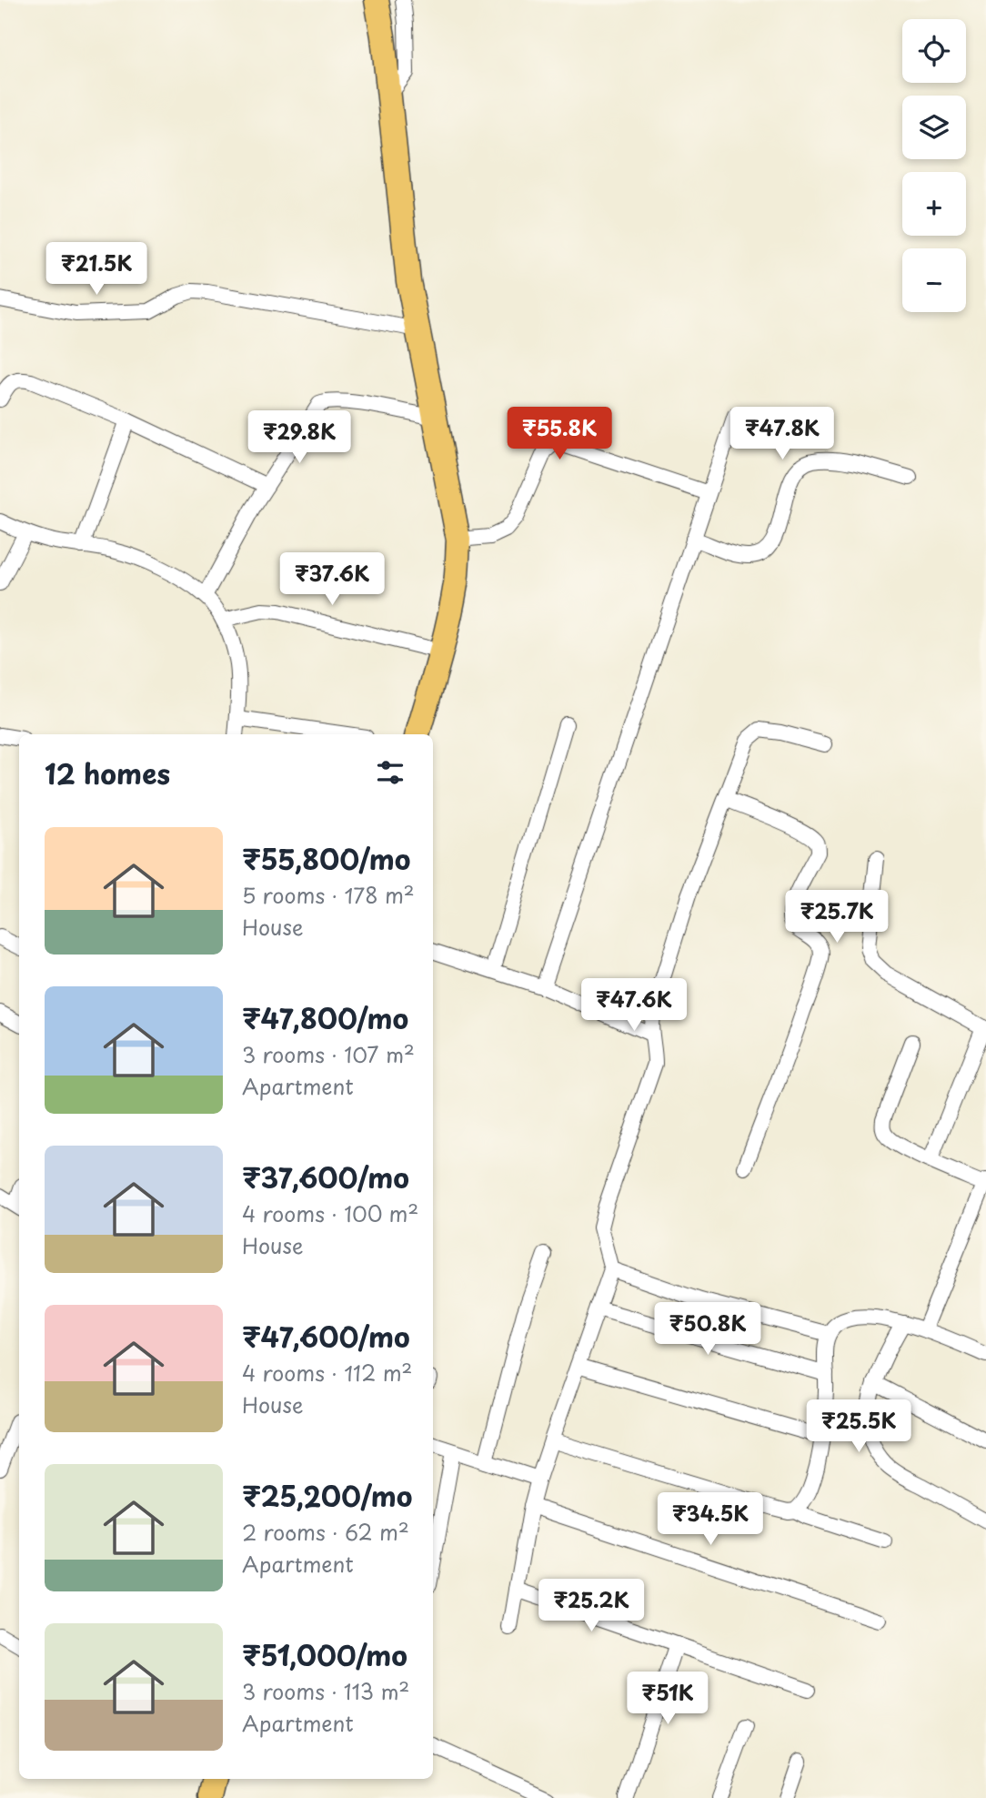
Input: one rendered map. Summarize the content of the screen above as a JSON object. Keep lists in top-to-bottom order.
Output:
{
  "page": {
    "map_buttons": ["+", "−"],
    "price": [
      "₹21.5K",
      "₹55.8K",
      "₹47.8K",
      "₹29.8K",
      "₹37.6K",
      "₹25.7K",
      "₹47.6K",
      "₹50.8K",
      "₹25.5K",
      "₹34.5K",
      "₹25.2K",
      "₹51K"
    ],
    "heading": "12 homes",
    "list": [
      {
        "name": "₹55,800/mo",
        "note": "5 rooms · 178 m² · House"
      },
      {
        "name": "₹47,800/mo",
        "note": "3 rooms · 107 m² · Apartment"
      },
      {
        "name": "₹37,600/mo",
        "note": "4 rooms · 100 m² · House"
      },
      {
        "name": "₹47,600/mo",
        "note": "4 rooms · 112 m² · House"
      },
      {
        "name": "₹25,200/mo",
        "note": "2 rooms · 62 m² · Apartment"
      },
      {
        "name": "₹51,000/mo",
        "note": "3 rooms · 113 m² · Apartment"
      }
    ]
  }
}
